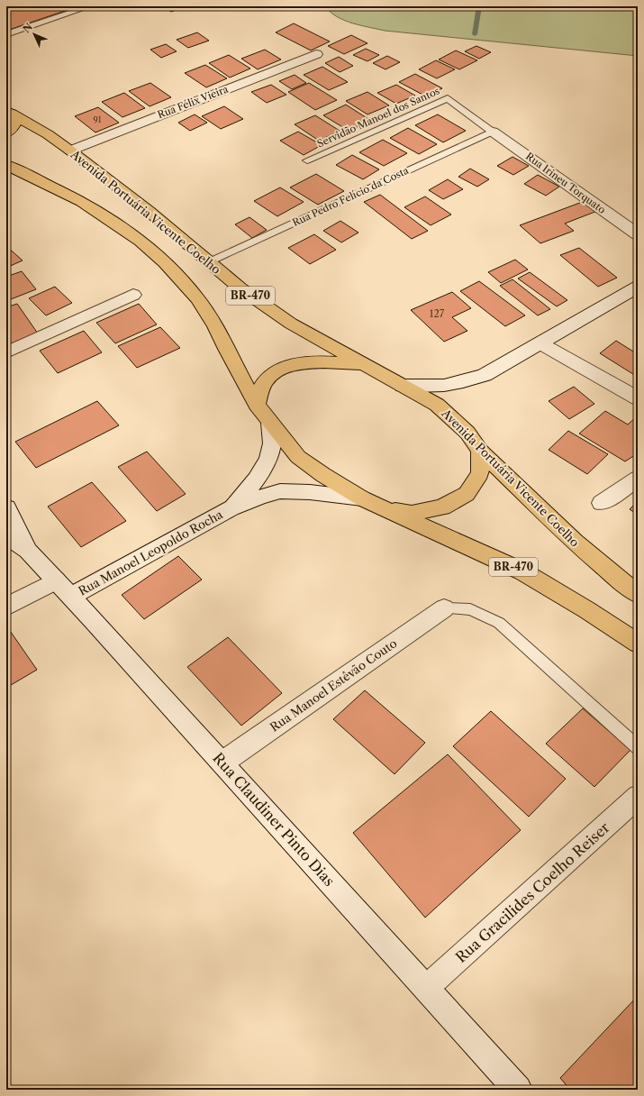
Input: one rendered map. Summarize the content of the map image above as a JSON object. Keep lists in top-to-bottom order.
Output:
{
  "streets": {
    "highway": ["Avenida Portuária Vicente Coelho", "BR-470"],
    "street": [
      "Rua Félix Vieira",
      "Rua Irineu Torquato",
      "Rua Manoel Leopoldo Rocha",
      "Rua Manoel Estêvão Couto",
      "Rua Claudiner Pinto Dias",
      "Rua Gracilides Coelho Reiser"
    ],
    "lane": ["Servidão Manoel dos Santos", "Rua Pedro Felício da Costa"]
  },
  "crossings": [
    ["Rua Félix Vieira", "Avenida Portuária Vicente Coelho"],
    ["Servidão Manoel dos Santos", "Rua Irineu Torquato"],
    ["Servidão Manoel dos Santos", "Rua Pedro Felício da Costa"],
    ["Rua Irineu Torquato", "Rua Pedro Felício da Costa"],
    ["Rua Pedro Felício da Costa", "Avenida Portuária Vicente Coelho"],
    ["BR-470", "Rua Manoel Leopoldo Rocha"],
    ["Rua Manoel Leopoldo Rocha", "Rua Claudiner Pinto Dias"],
    ["Rua Manoel Estêvão Couto", "Rua Claudiner Pinto Dias"],
    ["Rua Claudiner Pinto Dias", "Rua Gracilides Coelho Reiser"]
  ],
  "house_numbers": ["91", "127"],
  "north": "top left"
}
